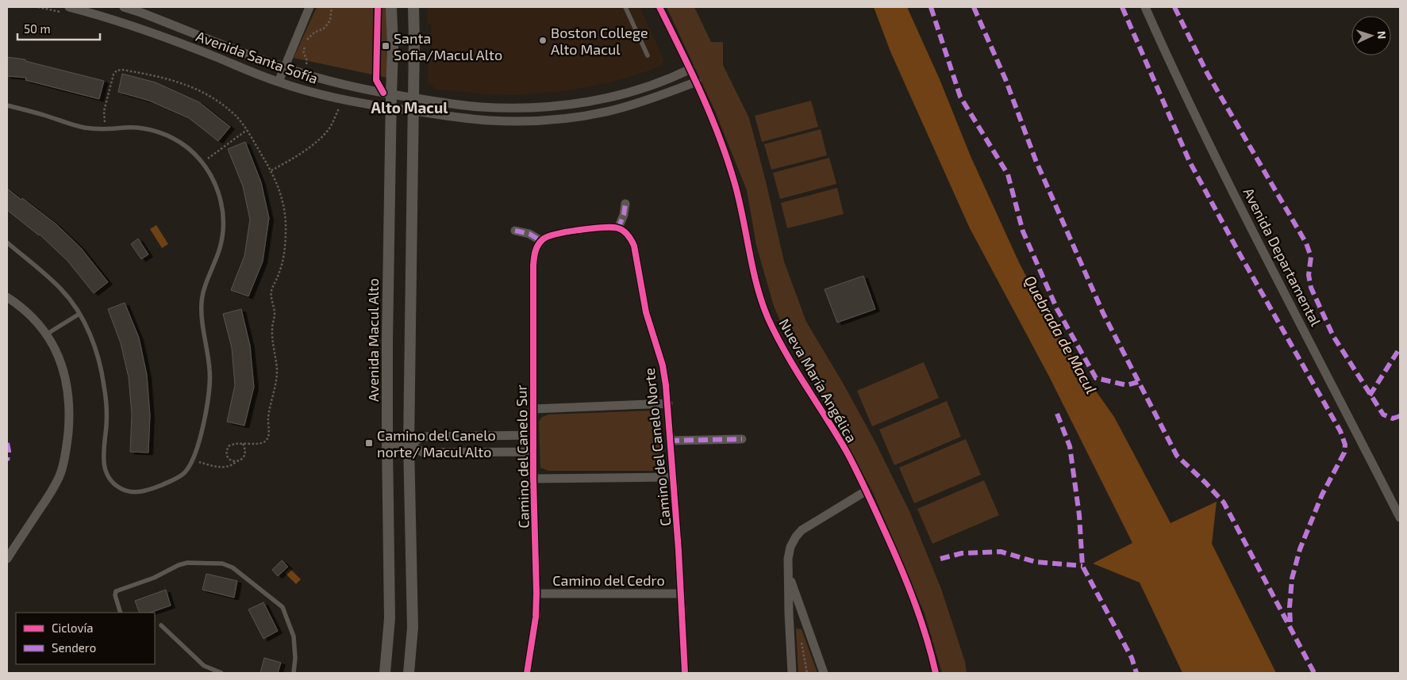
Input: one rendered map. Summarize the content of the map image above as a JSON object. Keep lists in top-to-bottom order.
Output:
{
  "streets": {
    "street": [
      "Avenida Santa Sofía",
      "Avenida Departamental",
      "Avenida Macul Alto",
      "Nueva María Angélica",
      "Camino del Canelo Norte",
      "Camino del Canelo Sur",
      "Camino del Cedro"
    ]
  },
  "crossings": [
    ["Avenida Santa Sofía", "Avenida Macul Alto"],
    ["Avenida Santa Sofía", "Nueva María Angélica"],
    ["Camino del Canelo Norte", "Camino del Cedro"],
    ["Camino del Canelo Sur", "Camino del Cedro"]
  ],
  "districts": ["Alto Macul"],
  "water": ["Quebrada de Macul"],
  "places": {
    "other": ["Boston College Alto Macul"],
    "transit": ["Santa Sofia/Macul Alto", "Camino del Canelo norte/ Macul Alto"]
  },
  "legend": ["Ciclovía", "Sendero"],
  "scale_bar": "50 m",
  "north": "right"
}
